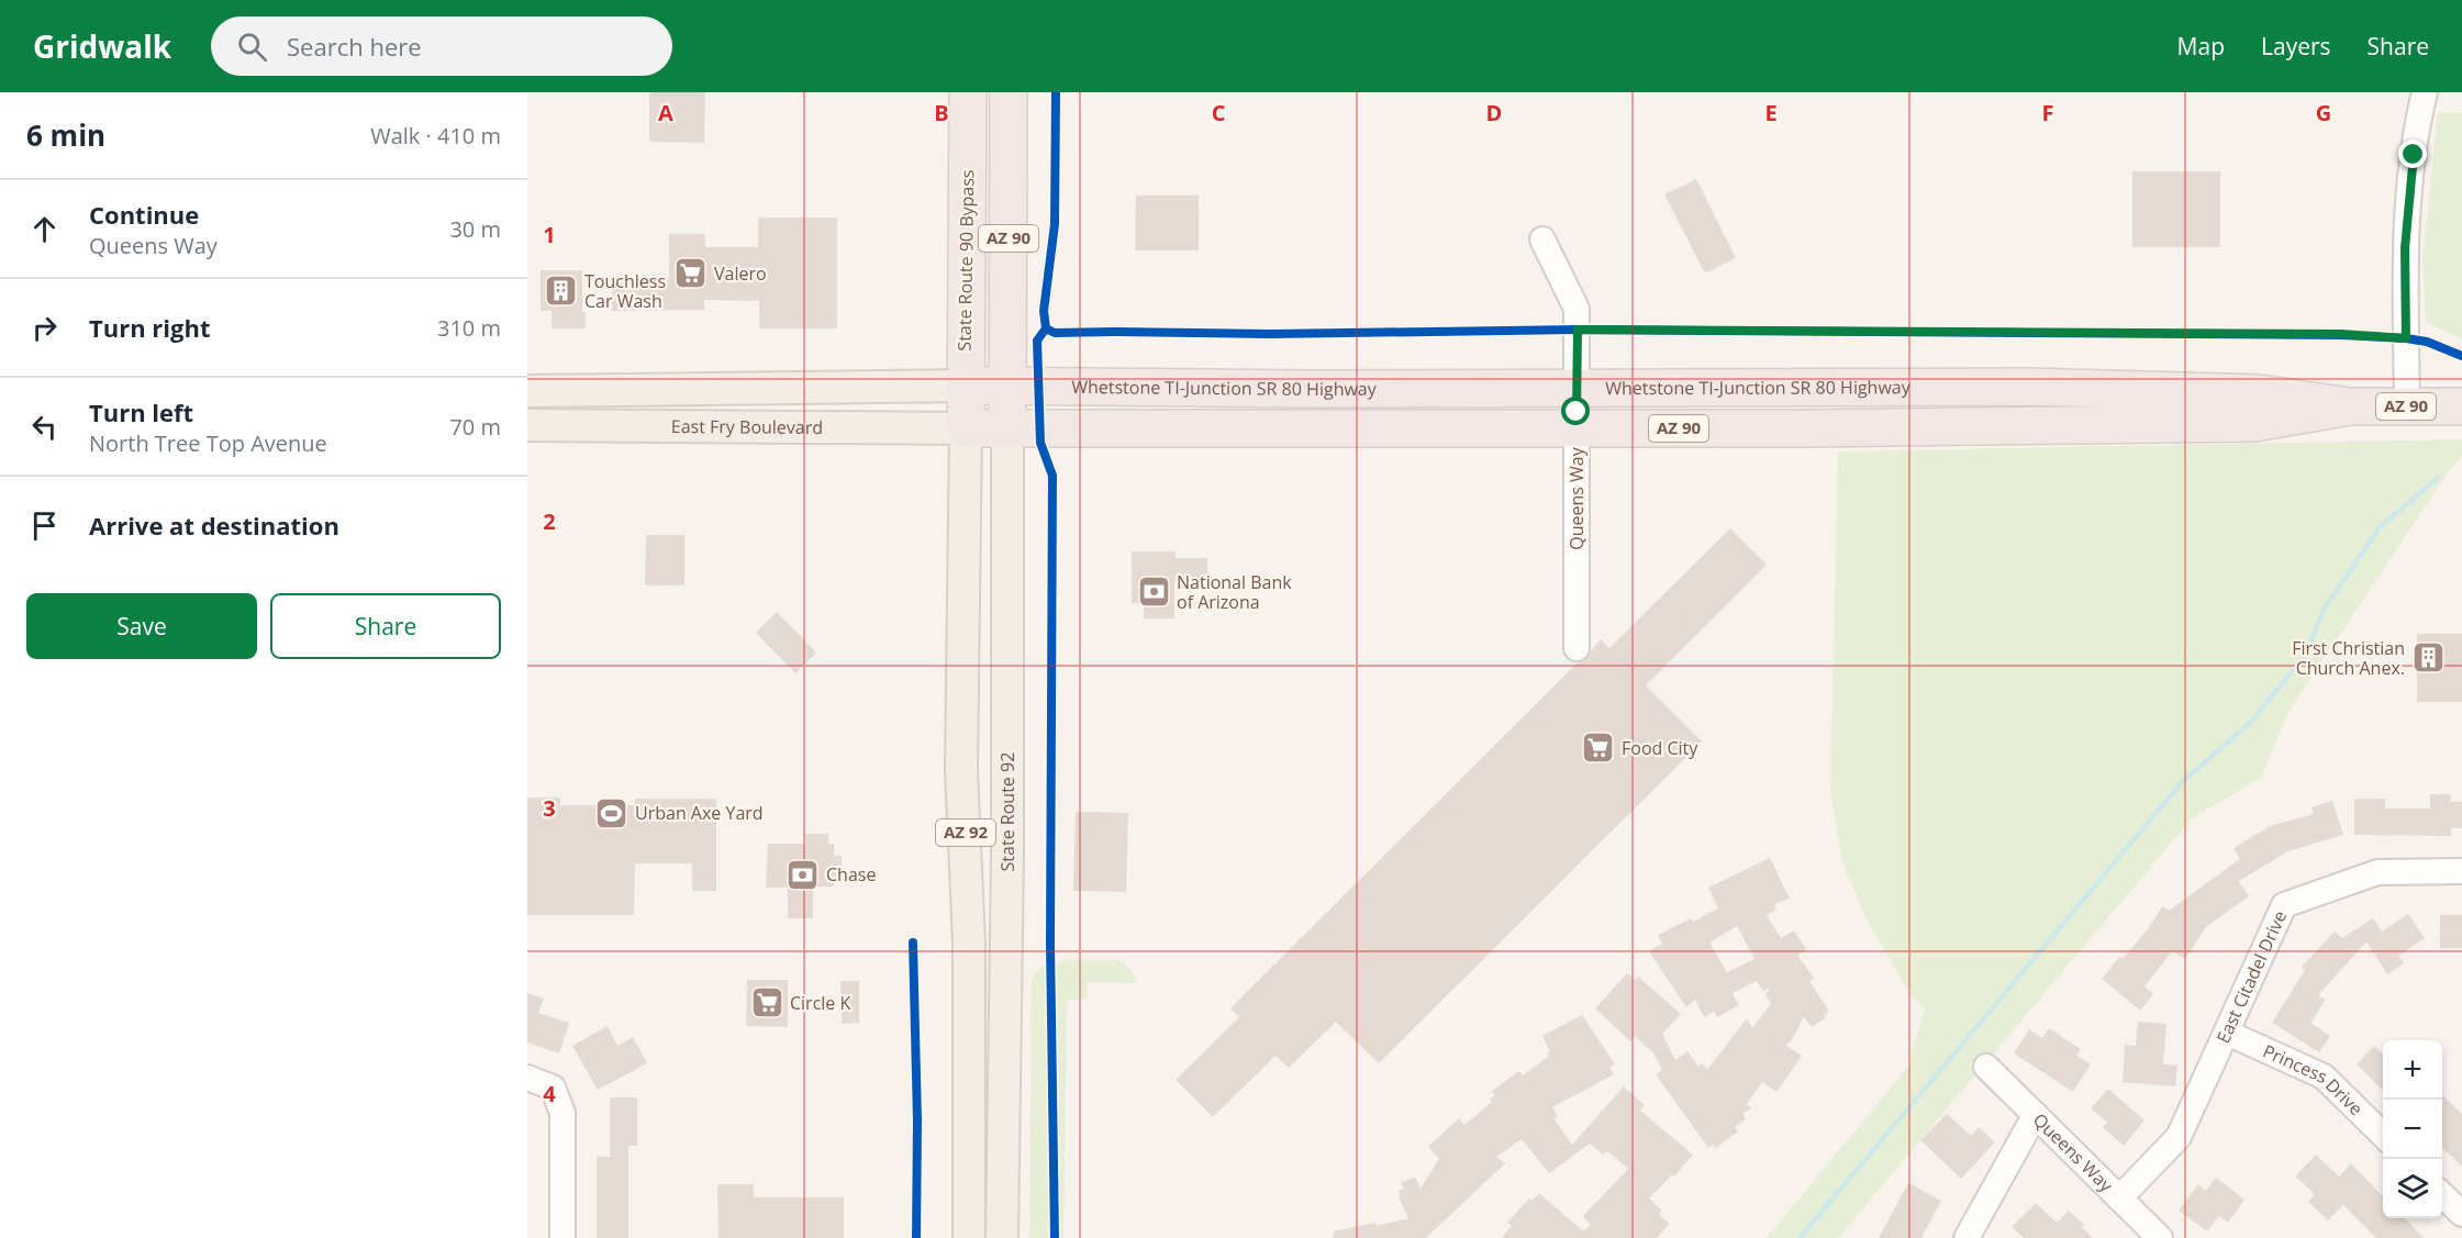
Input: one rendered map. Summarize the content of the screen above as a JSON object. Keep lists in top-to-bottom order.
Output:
{
  "streets": {
    "highway": [
      "AZ 90",
      "State Route 90 Bypass",
      "Whetstone TI-Junction SR 80 Highway",
      "State Route 92",
      "AZ 92"
    ],
    "main road": ["East Fry Boulevard"],
    "street": ["Queens Way", "East Citadel Drive", "Princess Drive"]
  },
  "crossings": [
    ["AZ 90", "Whetstone TI-Junction SR 80 Highway"],
    ["AZ 90", "State Route 92"],
    ["State Route 90 Bypass", "Whetstone TI-Junction SR 80 Highway"],
    ["State Route 90 Bypass", "East Fry Boulevard"],
    ["State Route 90 Bypass", "AZ 92"],
    ["Whetstone TI-Junction SR 80 Highway", "East Fry Boulevard"],
    ["Whetstone TI-Junction SR 80 Highway", "Queens Way"],
    ["Whetstone TI-Junction SR 80 Highway", "State Route 92"],
    ["Whetstone TI-Junction SR 80 Highway", "AZ 92"],
    ["East Fry Boulevard", "AZ 92"],
    ["Queens Way", "East Citadel Drive"],
    ["East Citadel Drive", "Princess Drive"]
  ],
  "places": {
    "supermarket": ["Valero", "Food City", "Circle K"],
    "building": ["Touchless Car Wash", "First Christian Church Anex."],
    "bank": ["National Bank of Arizona", "Chase"],
    "sports": ["Urban Axe Yard"]
  },
  "page": {
    "header": "Gridwalk",
    "search": "Search here",
    "nav": ["Map", "Layers", "Share"],
    "heading": ["6 min", "Walk · 410 m"],
    "list": [
      ["Continue", "Queens Way", "30 m"],
      ["Turn right", "310 m"],
      ["Turn left", "North Tree Top Avenue", "70 m"],
      "Arrive at destination"
    ],
    "buttons": ["Save", "Share"],
    "map_buttons": ["+", "−"]
  },
  "grid": {
    "columns": [
      "A",
      "B",
      "C",
      "D",
      "E",
      "F",
      "G"
    ],
    "rows": [
      "1",
      "2",
      "3",
      "4"
    ]
  }
}
